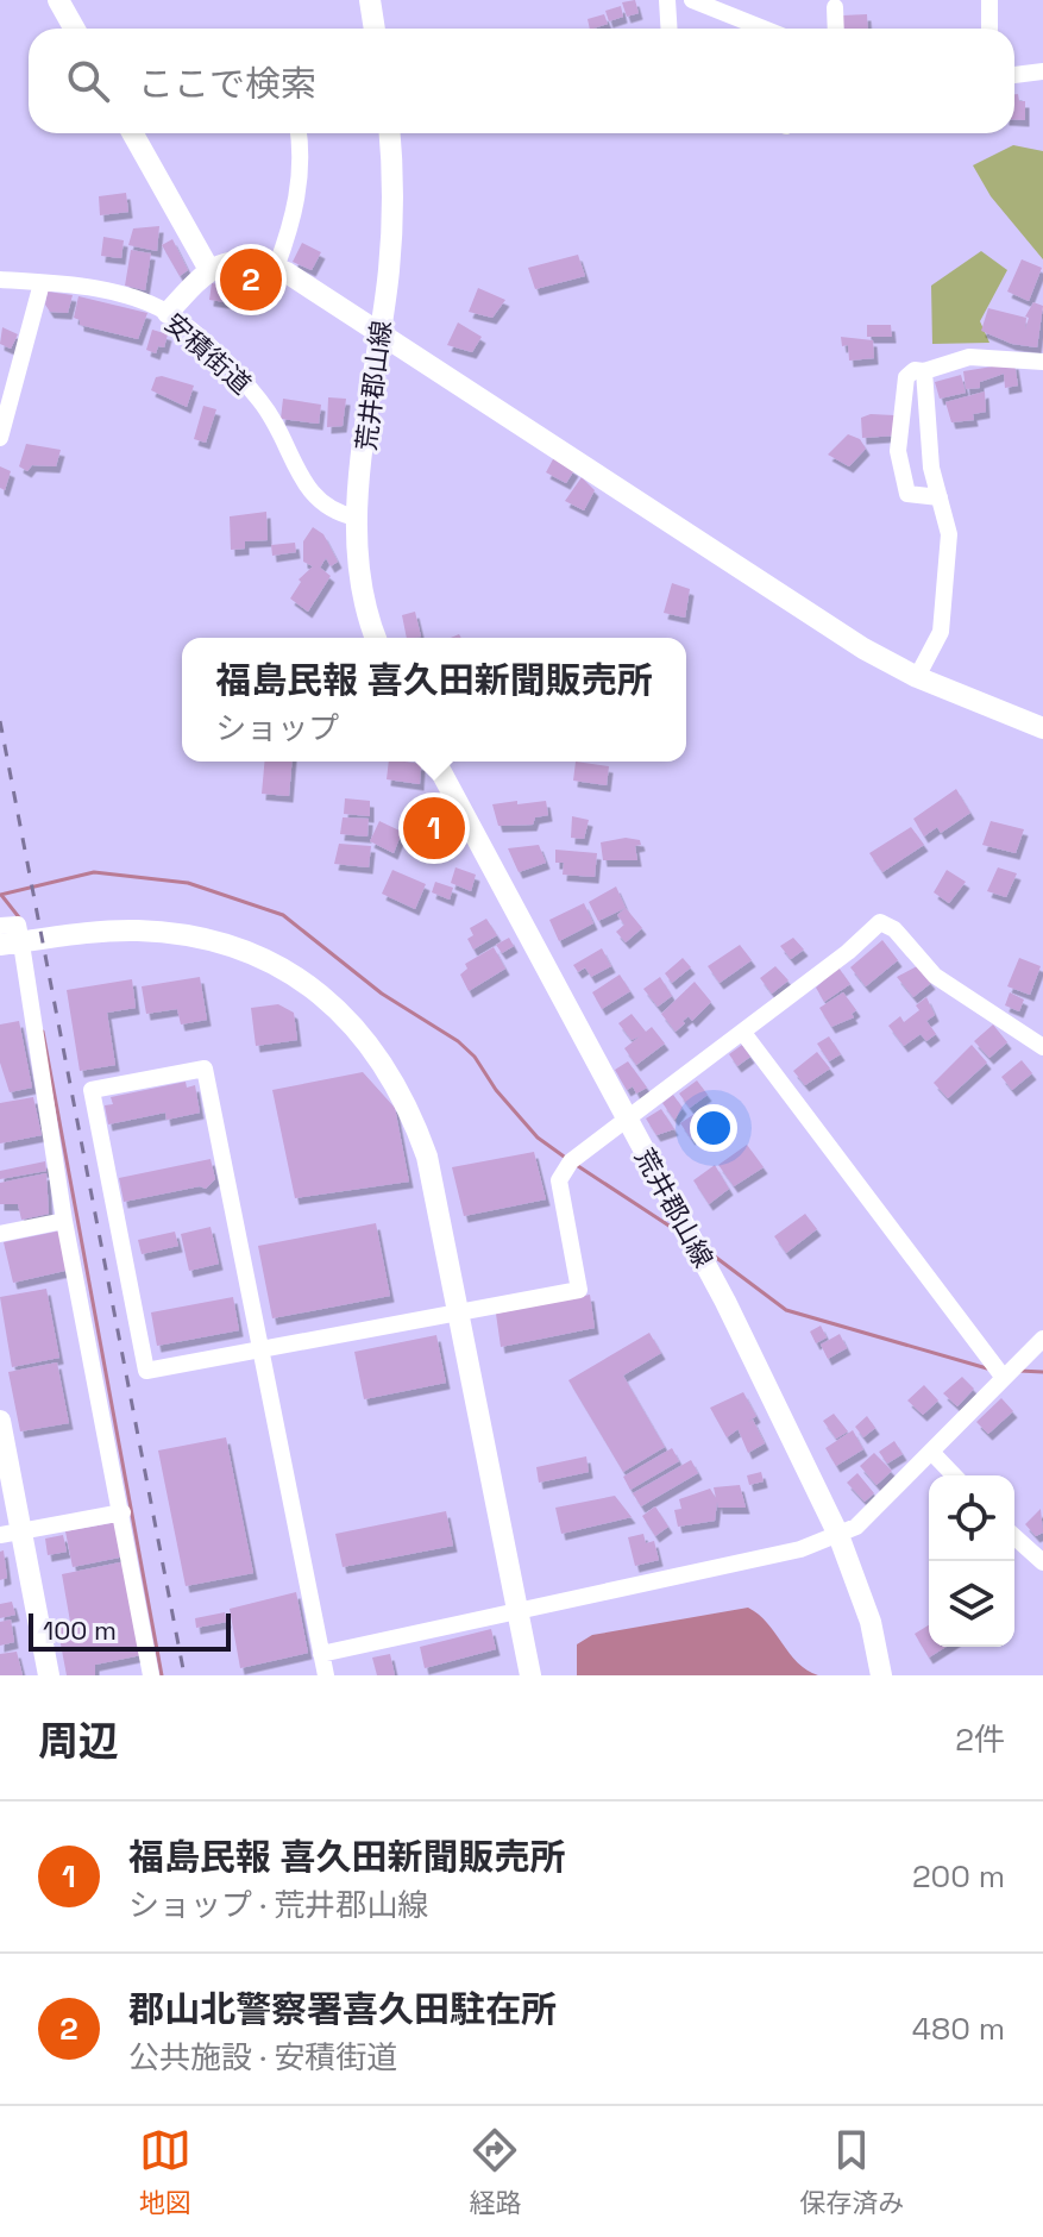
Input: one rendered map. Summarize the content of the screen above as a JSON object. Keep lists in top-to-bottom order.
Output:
{
  "streets": {
    "street": ["安積街道", "荒井郡山線"]
  },
  "crossings": [
    ["安積街道", "荒井郡山線"]
  ],
  "scale_bar": "100 m",
  "page": {
    "search": "ここで検索",
    "pins": ["2", "1"],
    "popup": ["福島民報 喜久田新聞販売所", "ショップ"],
    "scale": "100 m",
    "heading": ["周辺", "2件"],
    "list": [
      {
        "mark": "1",
        "name": "福島民報 喜久田新聞販売所",
        "note": "ショップ · 荒井郡山線",
        "value": "200 m"
      },
      {
        "mark": "2",
        "name": "郡山北警察署喜久田駐在所",
        "note": "公共施設 · 安積街道",
        "value": "480 m"
      }
    ],
    "nav": ["地図", "経路", "保存済み"]
  }
}
